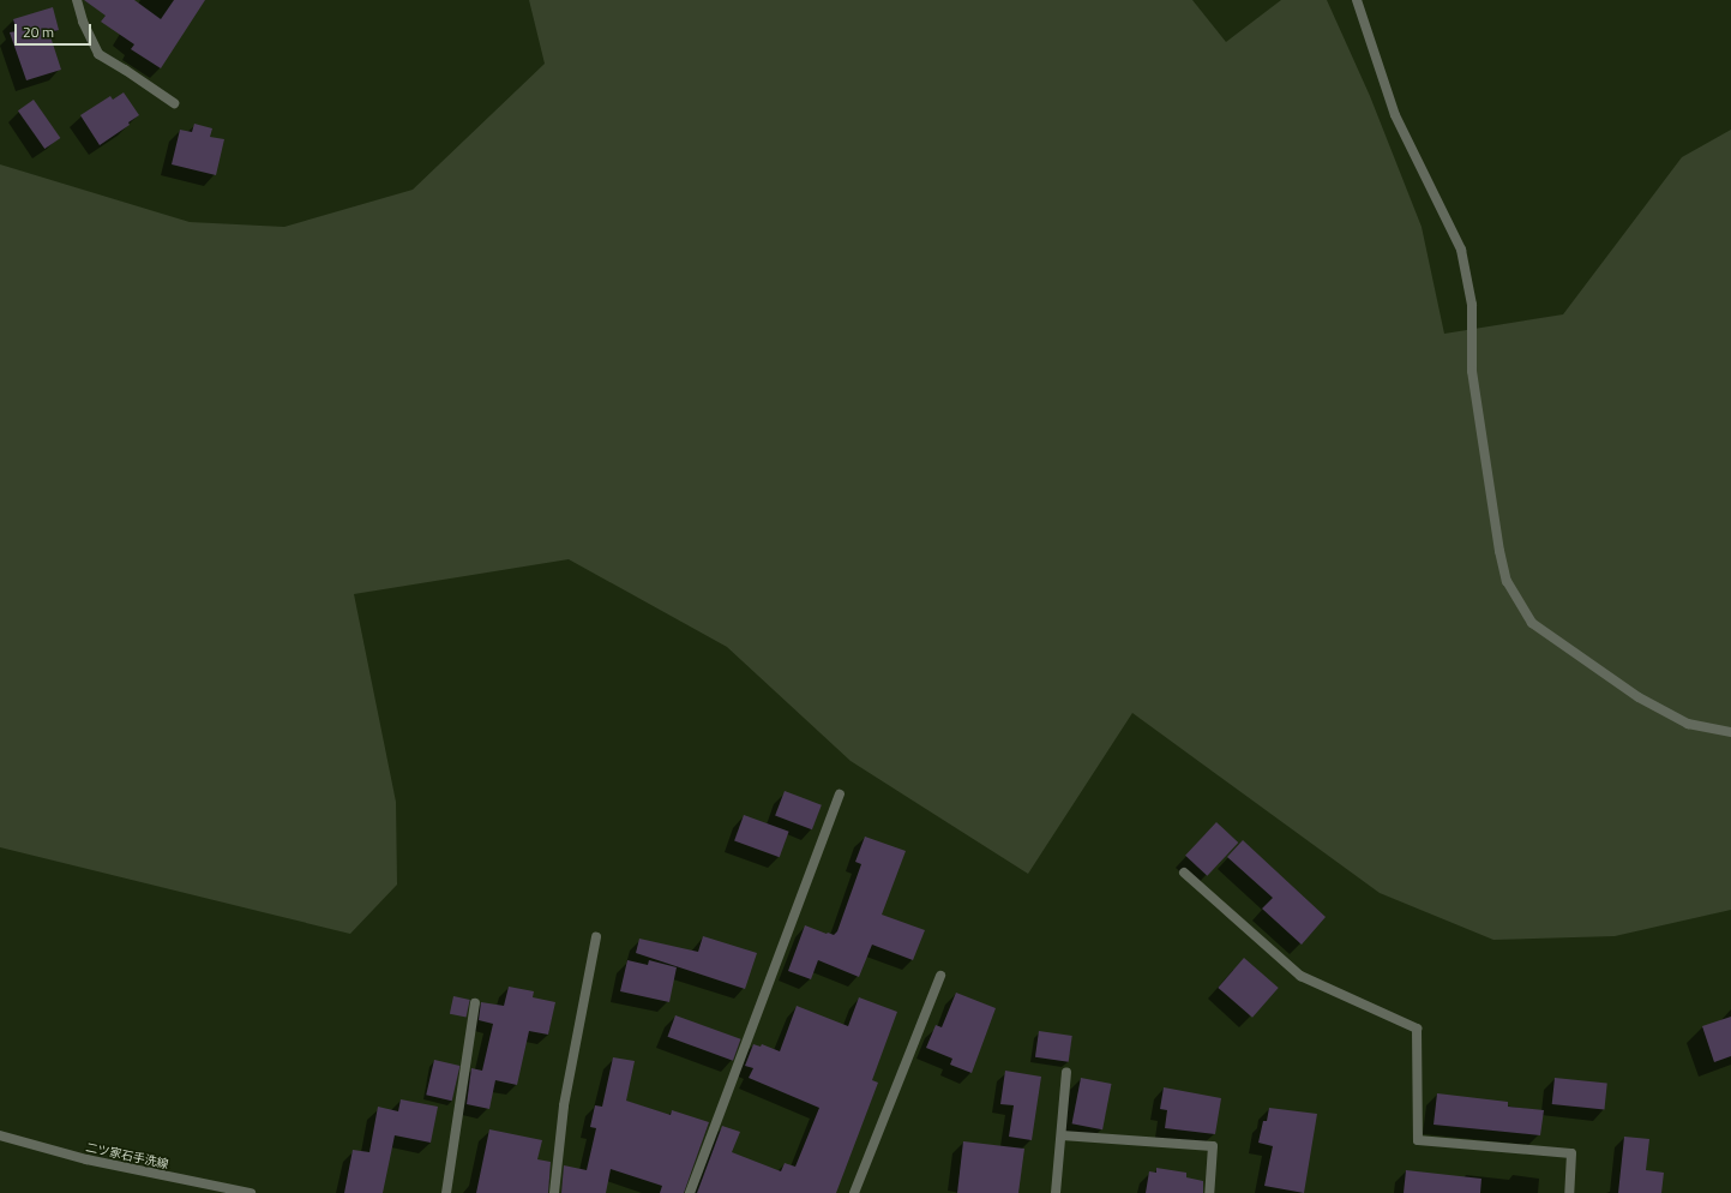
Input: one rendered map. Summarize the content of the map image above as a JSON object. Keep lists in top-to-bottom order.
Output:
{
  "streets": {
    "street": ["二ツ家石手洗線"]
  },
  "scale_bar": "20 m"
}
